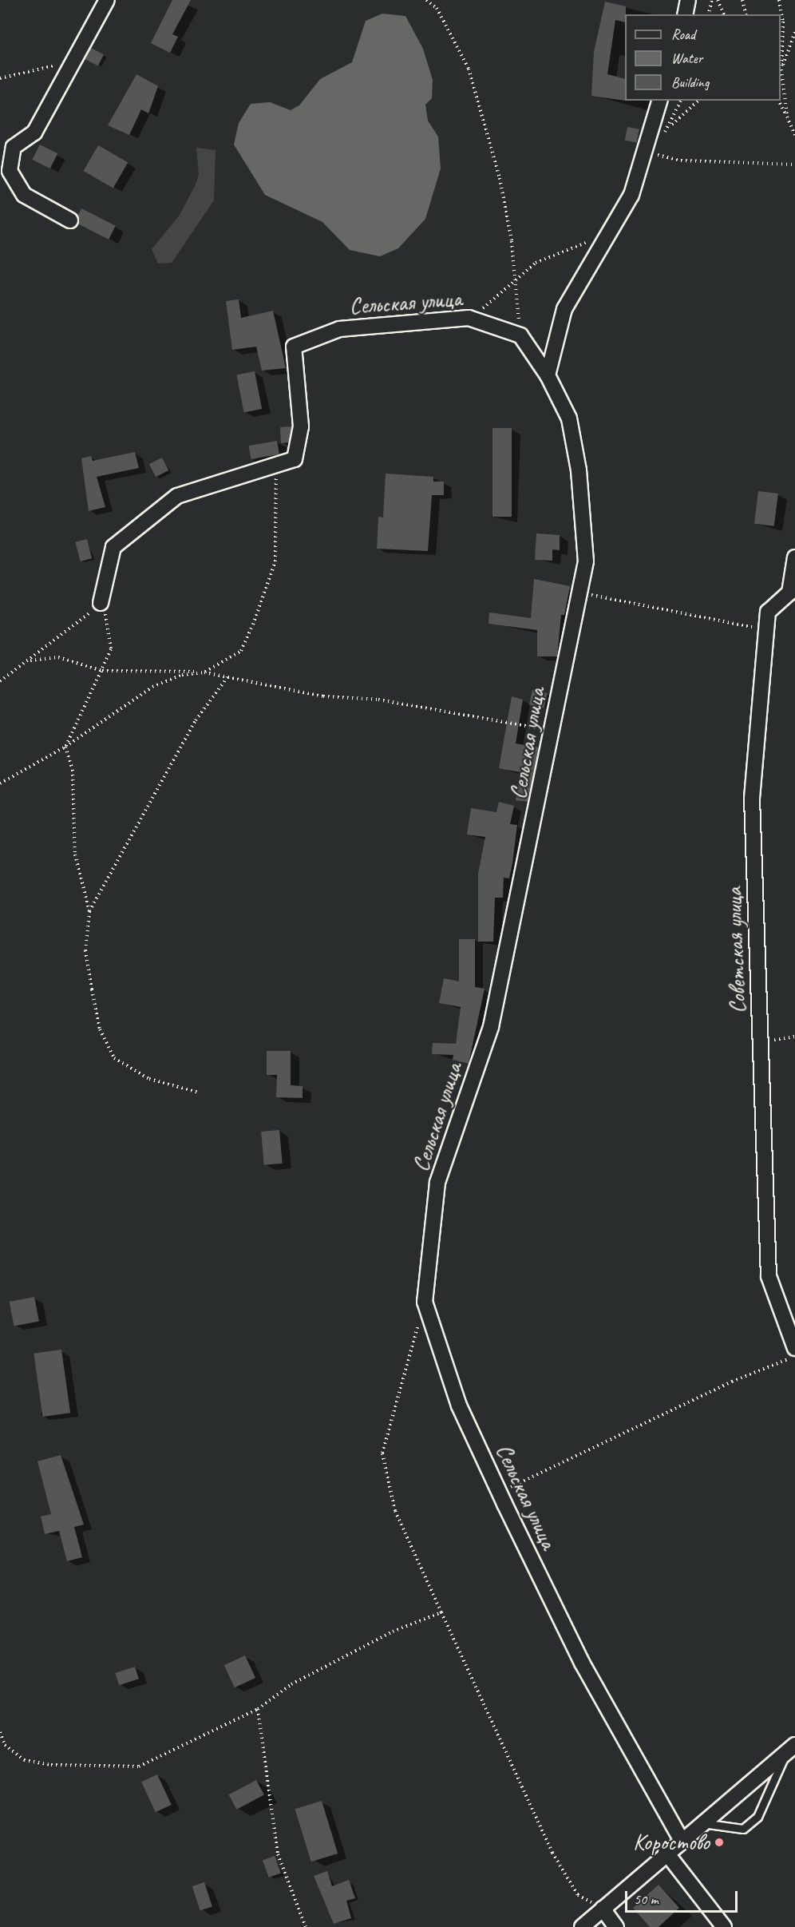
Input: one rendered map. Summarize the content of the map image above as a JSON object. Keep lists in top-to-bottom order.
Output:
{
  "streets": {
    "street": ["Сельская улица", "Советская улица"]
  },
  "places": ["Коростово"],
  "legend": ["Road", "Water", "Building"],
  "scale_bar": "50 m"
}
